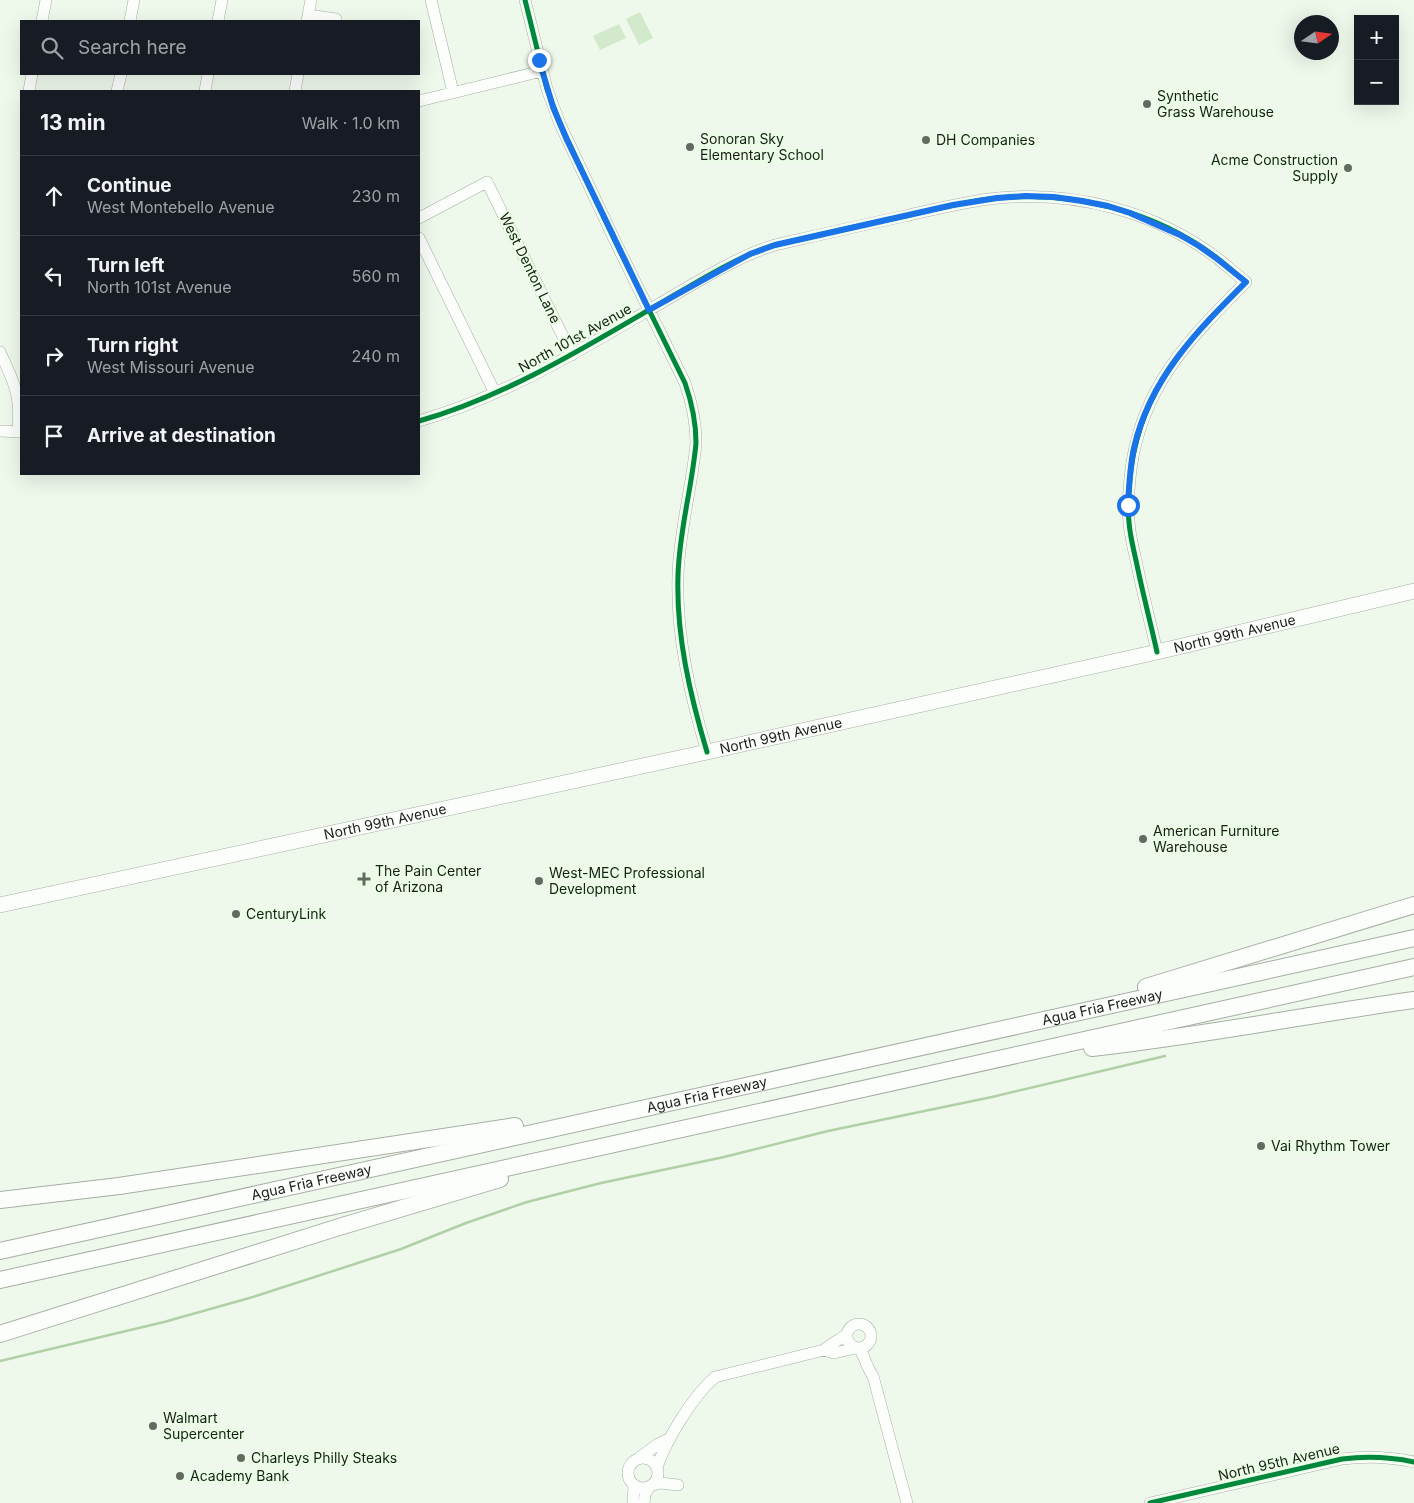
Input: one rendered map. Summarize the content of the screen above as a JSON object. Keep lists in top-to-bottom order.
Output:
{
  "streets": {
    "highway": ["Agua Fria Freeway"],
    "main road": ["North 99th Avenue"],
    "street": ["West Denton Lane", "North 101st Avenue", "North 95th Avenue"]
  },
  "crossings": [
    ["West Denton Lane", "North 101st Avenue"],
    ["North 101st Avenue", "North 99th Avenue"]
  ],
  "places": {
    "other": [
      "Synthetic Grass Warehouse",
      "DH Companies",
      "Sonoran Sky Elementary School",
      "Acme Construction Supply",
      "American Furniture Warehouse",
      "West-MEC Professional Development",
      "CenturyLink",
      "Vai Rhythm Tower",
      "Walmart Supercenter",
      "Charleys Philly Steaks",
      "Academy Bank"
    ],
    "health": ["The Pain Center of Arizona"]
  },
  "north": "right",
  "page": {
    "map_buttons": ["+", "−"],
    "search": "Search here",
    "heading": ["13 min", "Walk · 1.0 km"],
    "list": [
      ["Continue", "West Montebello Avenue", "230 m"],
      ["Turn left", "North 101st Avenue", "560 m"],
      ["Turn right", "West Missouri Avenue", "240 m"],
      "Arrive at destination"
    ]
  }
}
